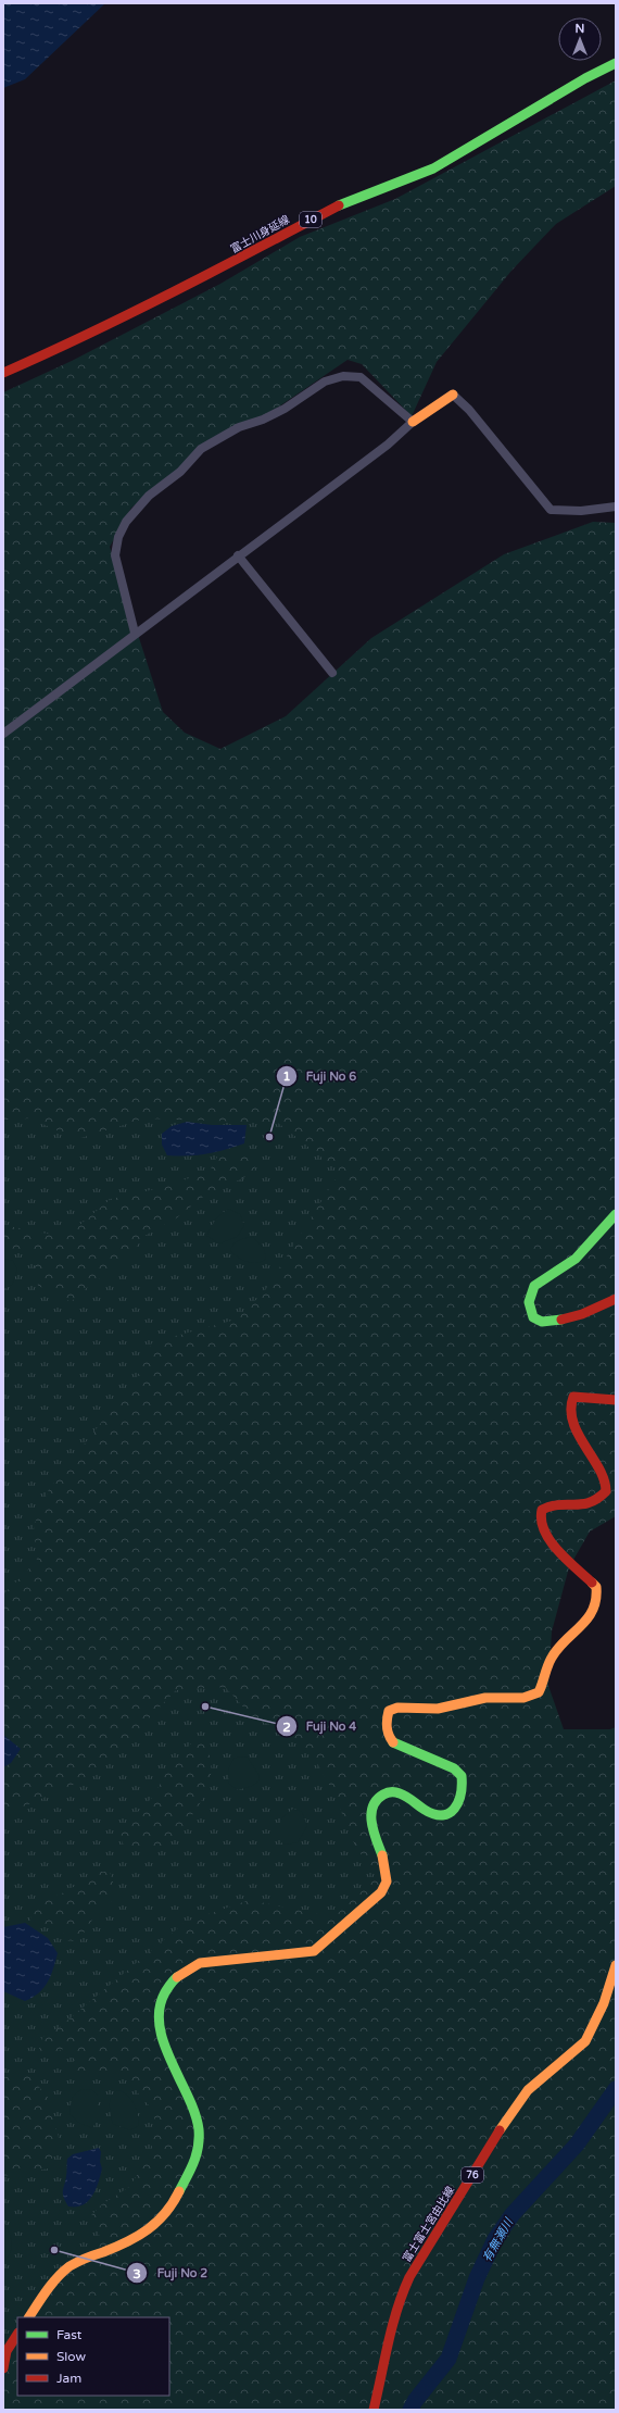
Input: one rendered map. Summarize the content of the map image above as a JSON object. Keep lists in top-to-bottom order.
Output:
{
  "streets": {
    "street": [
      "10",
      "富士川身延線",
      "76",
      "富士富士宮由比線"
    ]
  },
  "water": ["有無瀬川"],
  "places": ["Fuji No 6", "Fuji No 4", "Fuji No 2"],
  "legend": ["Fast", "Slow", "Jam"],
  "north": "top"
}
